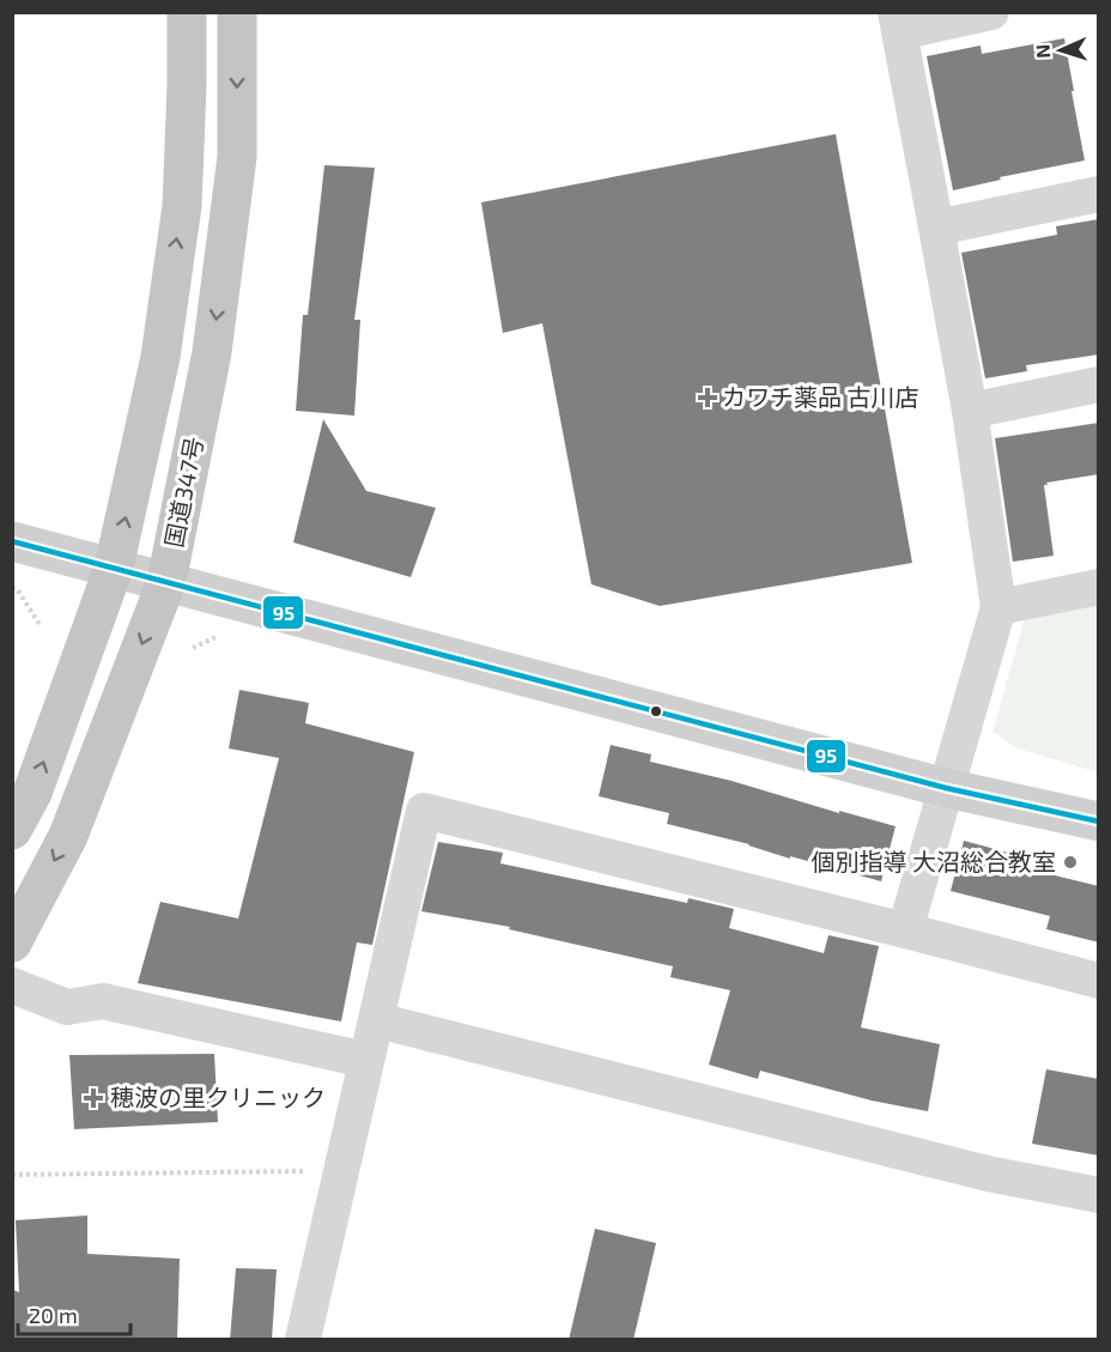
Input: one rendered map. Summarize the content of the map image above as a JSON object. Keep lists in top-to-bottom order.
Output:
{
  "streets": {
    "highway": ["国道347号"]
  },
  "places": {
    "health": ["カワチ薬品 古川店", "穂波の里クリニック"],
    "other": ["個別指導 大沼総合教室"]
  },
  "lines": ["transit line 95"],
  "scale_bar": "20 m",
  "north": "left"
}
